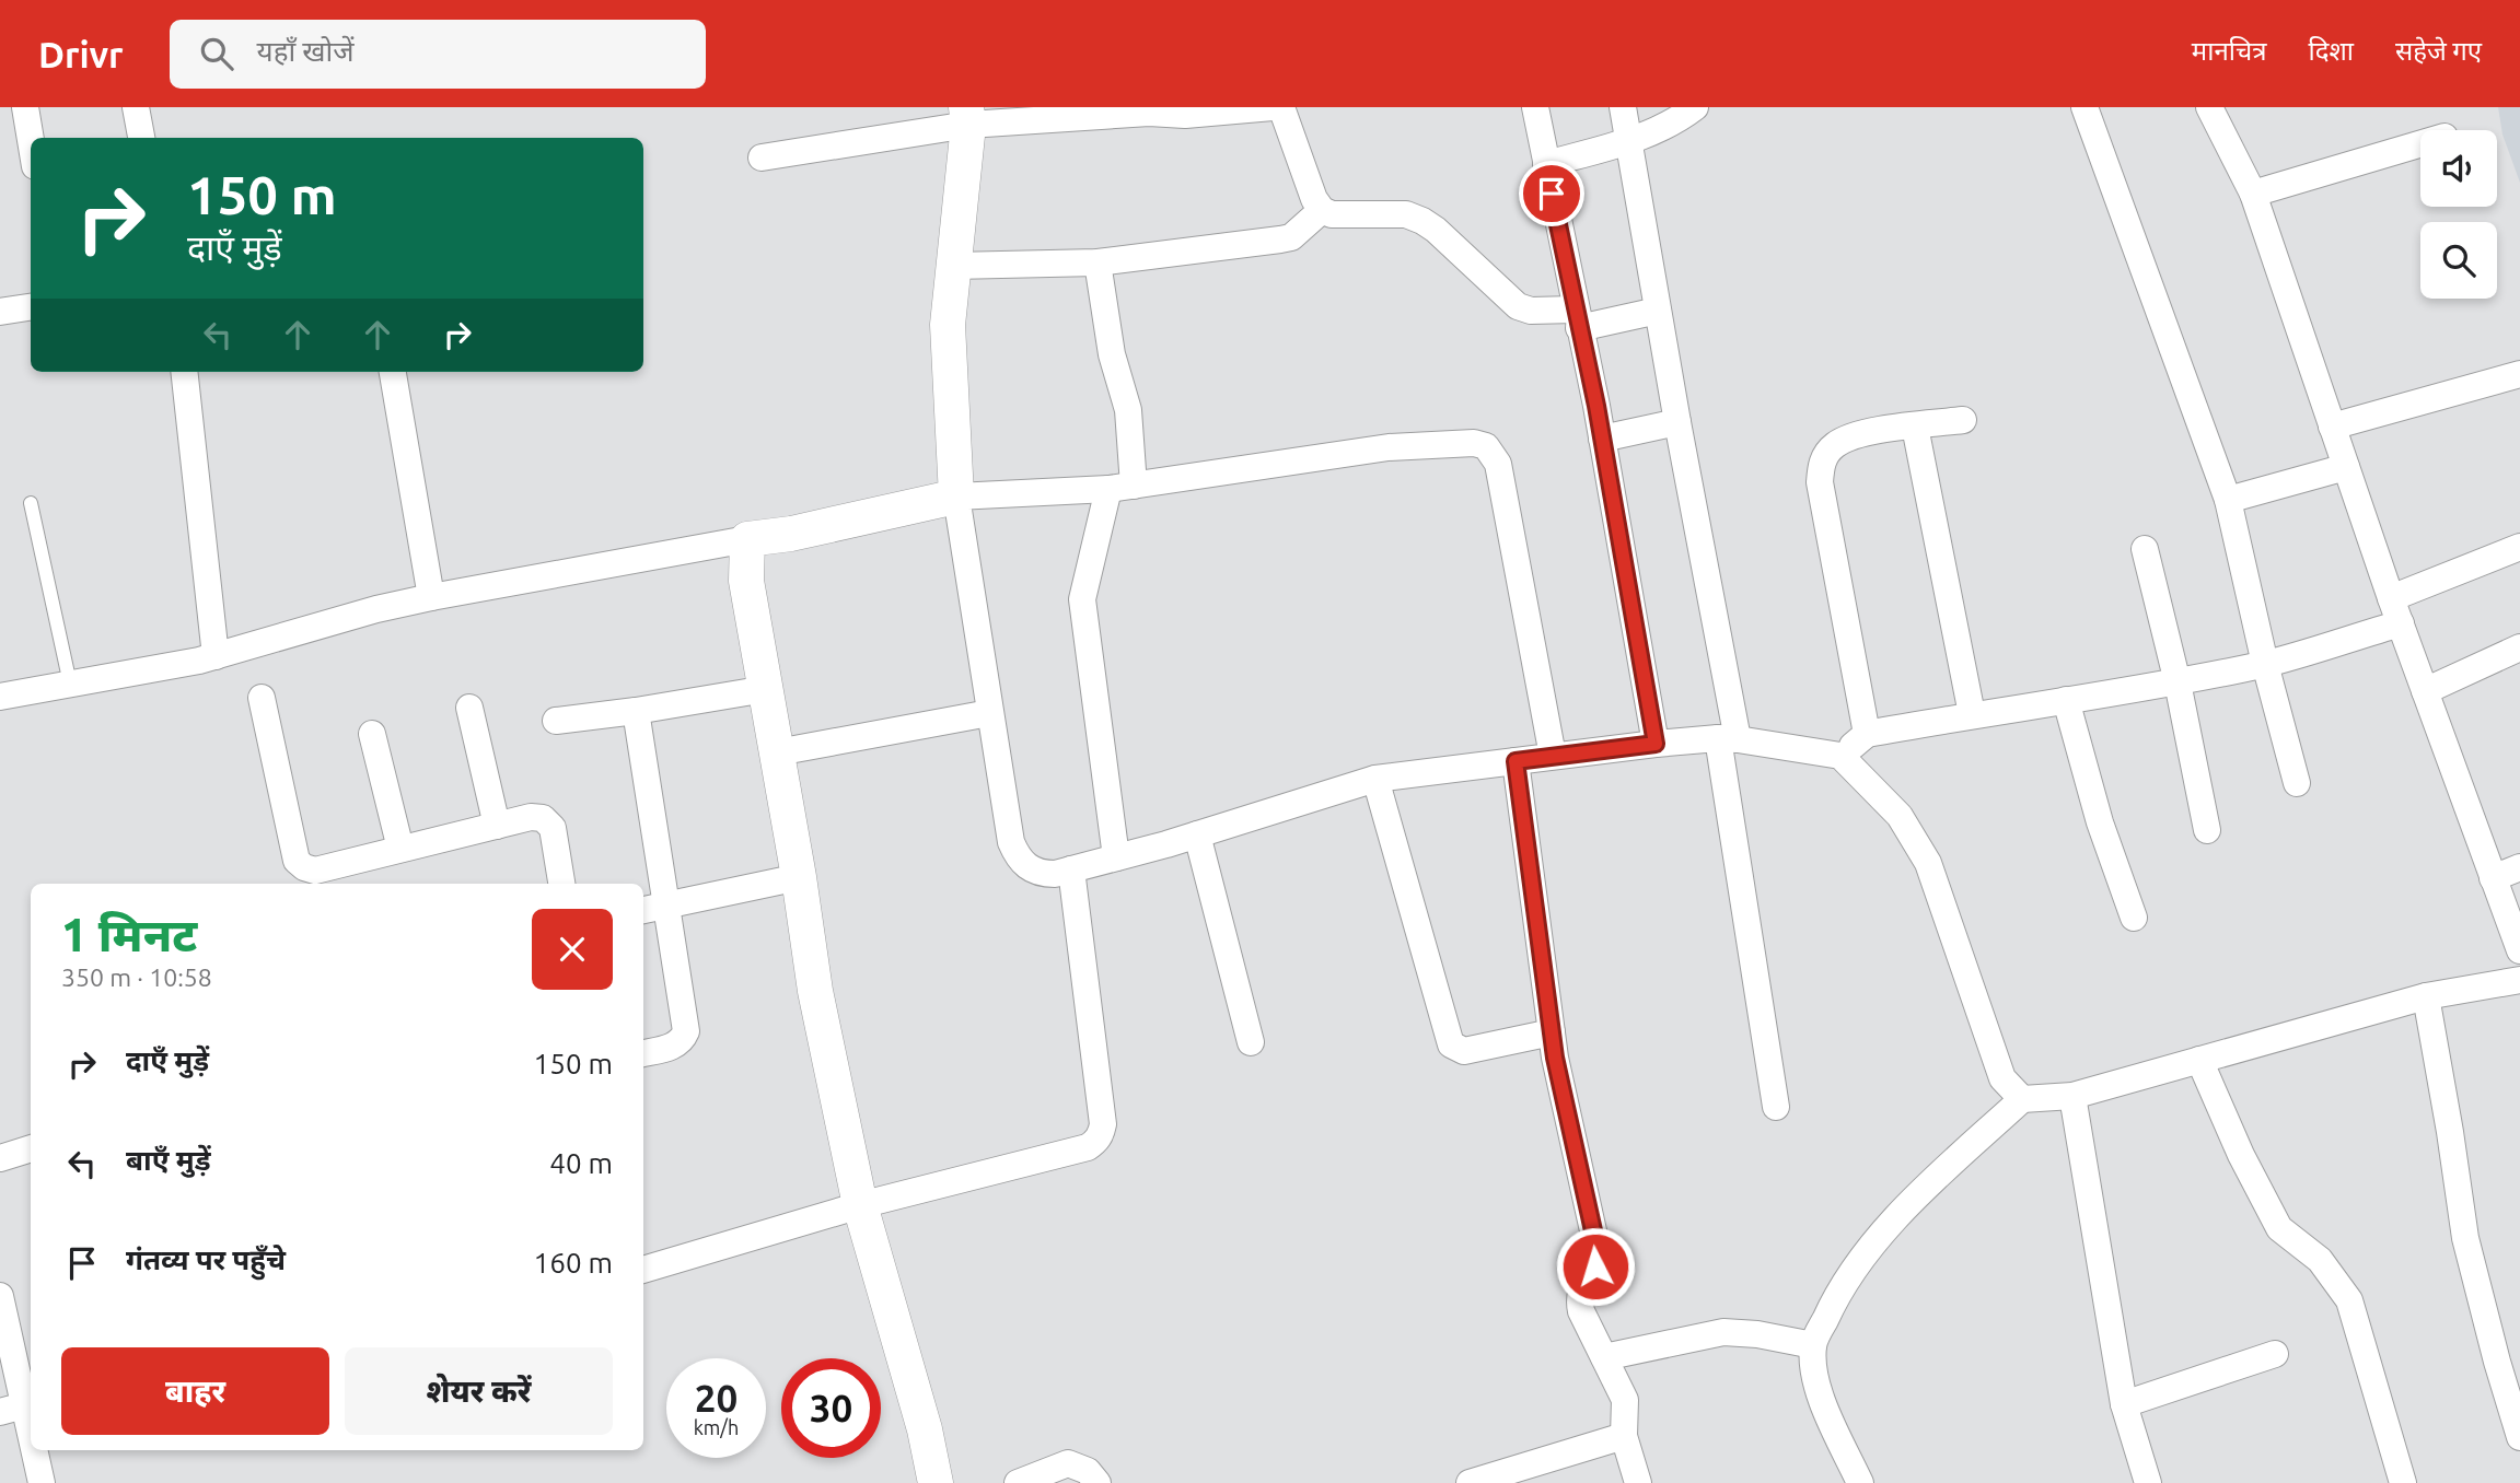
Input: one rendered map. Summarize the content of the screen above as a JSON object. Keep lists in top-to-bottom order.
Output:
{
  "page": {
    "header": "Drivr",
    "search": "यहाँ खोजें",
    "nav": ["मानचित्र", "दिशा", "सहेजे गए"],
    "turn": ["150 m", "दाएँ मुड़ें"],
    "heading": ["1 मिनट", "350 m · 10:58"],
    "list": [
      {
        "name": "दाएँ मुड़ें",
        "value": "150 m"
      },
      {
        "name": "बाएँ मुड़ें",
        "value": "40 m"
      },
      {
        "name": "गंतव्य पर पहुँचे",
        "value": "160 m"
      }
    ],
    "buttons": ["बाहर", "शेयर करें"],
    "speed": "20 km/h",
    "limit": "30"
  }
}
